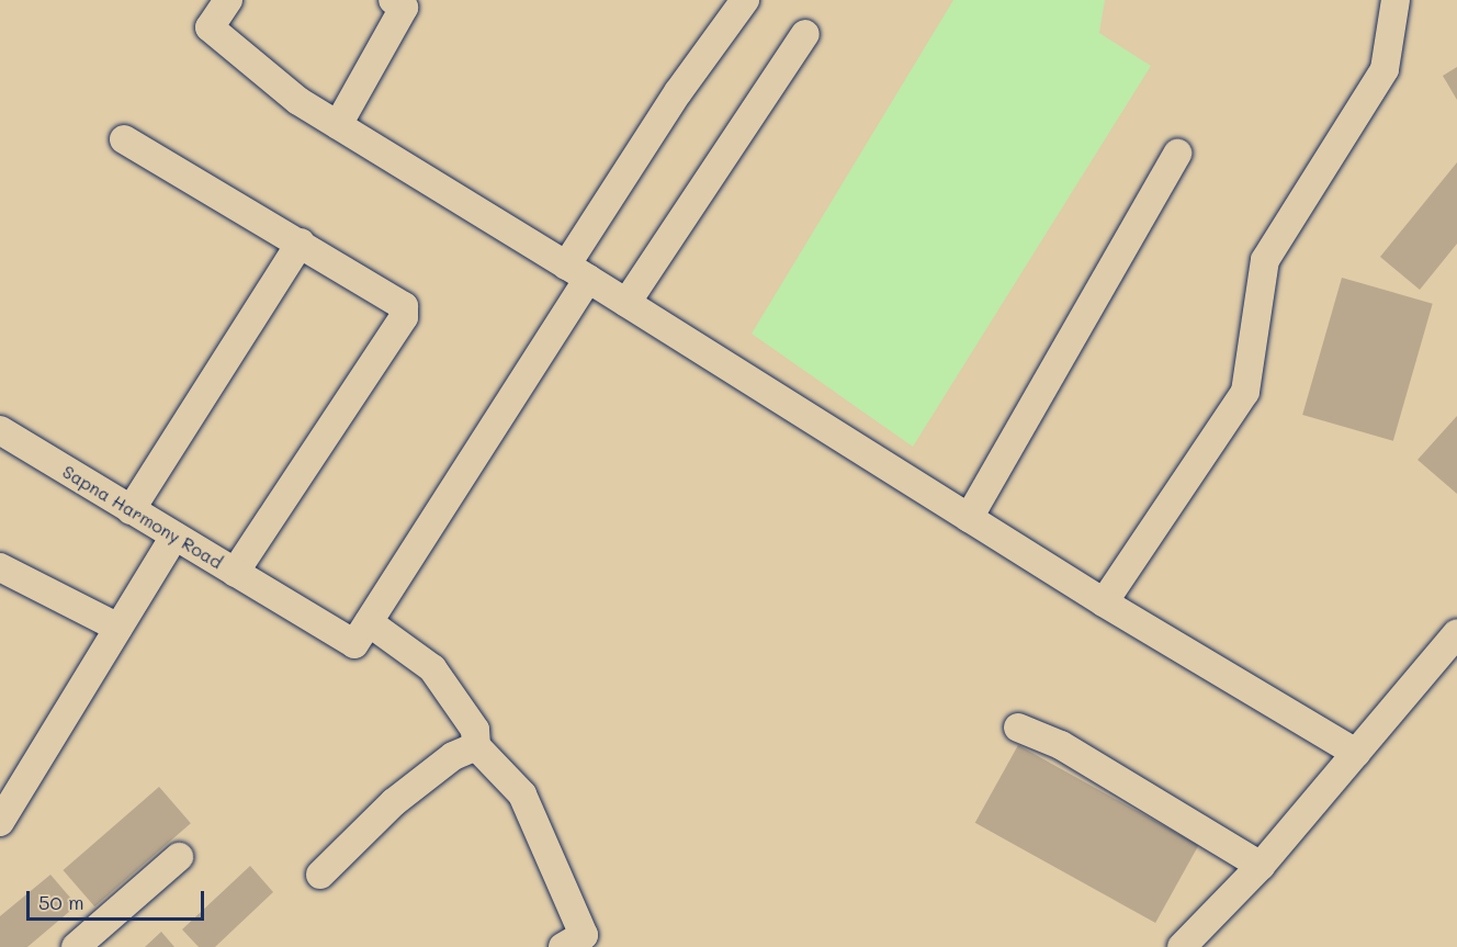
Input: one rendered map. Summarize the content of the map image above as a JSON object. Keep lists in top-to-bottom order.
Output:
{
  "streets": {
    "street": ["Sapna Harmony Road"]
  },
  "scale_bar": "50 m"
}
